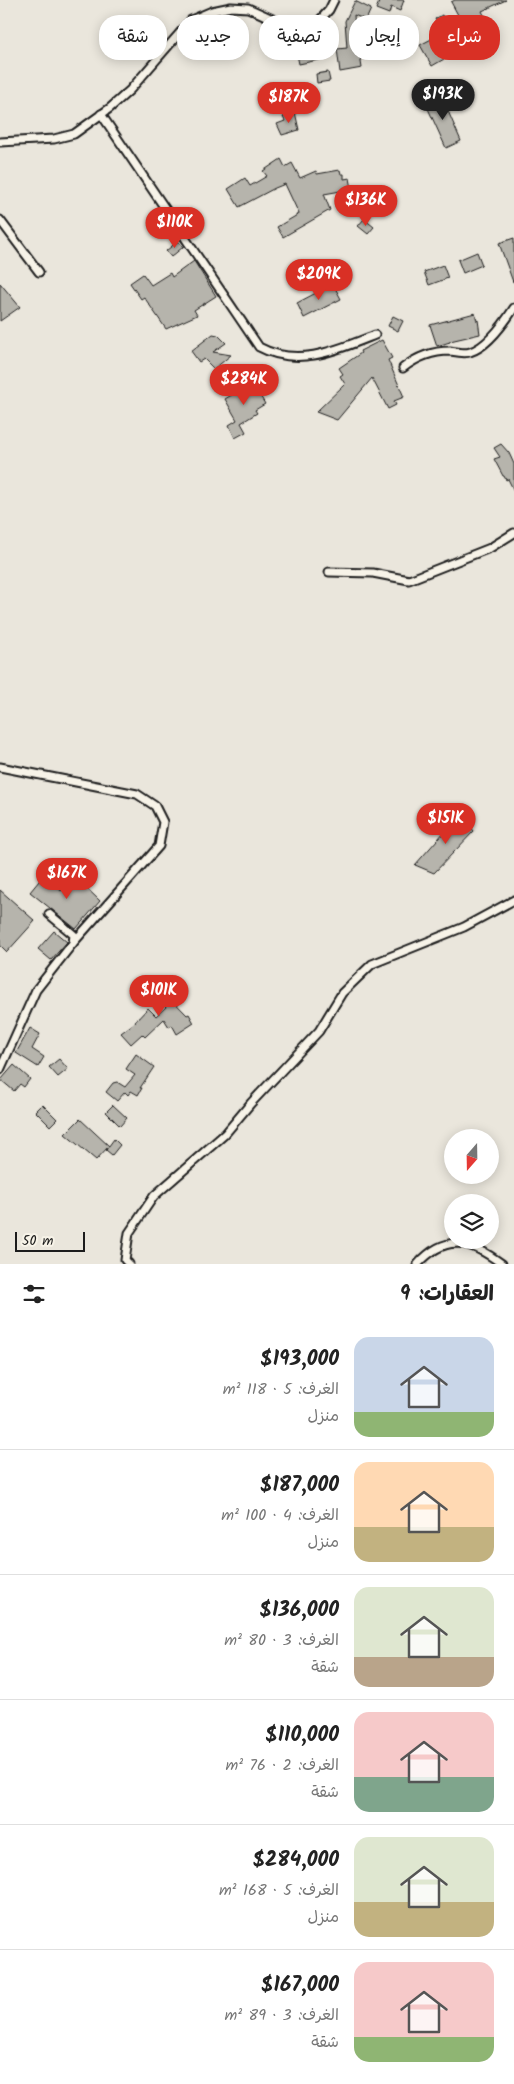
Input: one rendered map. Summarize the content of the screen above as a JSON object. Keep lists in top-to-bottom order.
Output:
{
  "scale_bar": "50 m",
  "north": "bottom",
  "page": {
    "chip": [
      "شراء",
      "إيجار",
      "تصفية",
      "جديد",
      "شقة"
    ],
    "price": [
      "$193K",
      "$187K",
      "$136K",
      "$110K",
      "$209K",
      "$284K",
      "$151K",
      "$167K",
      "$101K"
    ],
    "scale": "50 m",
    "heading": "العقارات: 9",
    "list": [
      {
        "name": "$193,000",
        "note": "الغرف: 5 · 118 m² · منزل"
      },
      {
        "name": "$187,000",
        "note": "الغرف: 4 · 100 m² · منزل"
      },
      {
        "name": "$136,000",
        "note": "الغرف: 3 · 80 m² · شقة"
      },
      {
        "name": "$110,000",
        "note": "الغرف: 2 · 76 m² · شقة"
      },
      {
        "name": "$284,000",
        "note": "الغرف: 5 · 168 m² · منزل"
      },
      {
        "name": "$167,000",
        "note": "الغرف: 3 · 89 m² · شقة"
      }
    ]
  }
}
